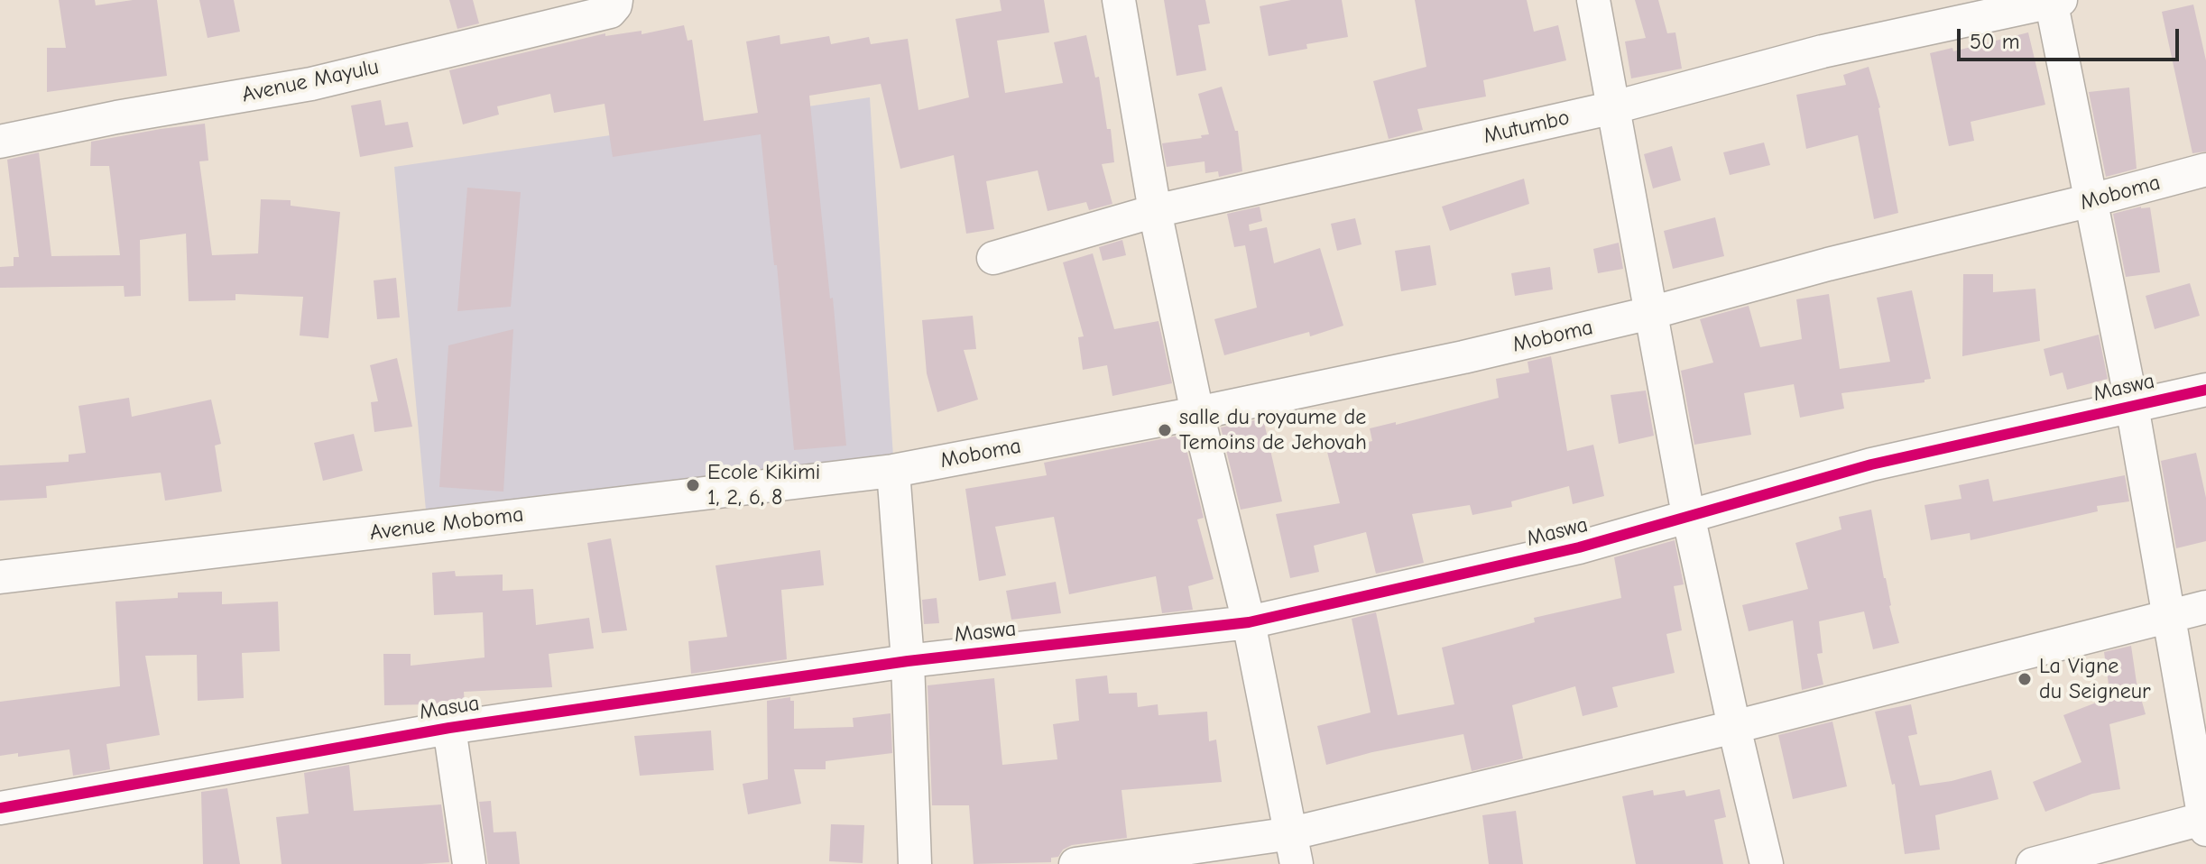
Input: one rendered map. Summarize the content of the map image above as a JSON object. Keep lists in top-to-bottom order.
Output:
{
  "streets": {
    "street": [
      "Avenue Mayulu",
      "Mutumbo",
      "Moboma",
      "Maswa",
      "Avenue Moboma",
      "Masua"
    ]
  },
  "crossings": [
    ["Moboma", "Avenue Moboma"],
    ["Maswa", "Masua"]
  ],
  "places": ["salle du royaume de Temoins de Jehovah", "Ecole Kikimi 1, 2, 6, 8", "La Vigne du Seigneur"],
  "scale_bar": "50 m"
}
